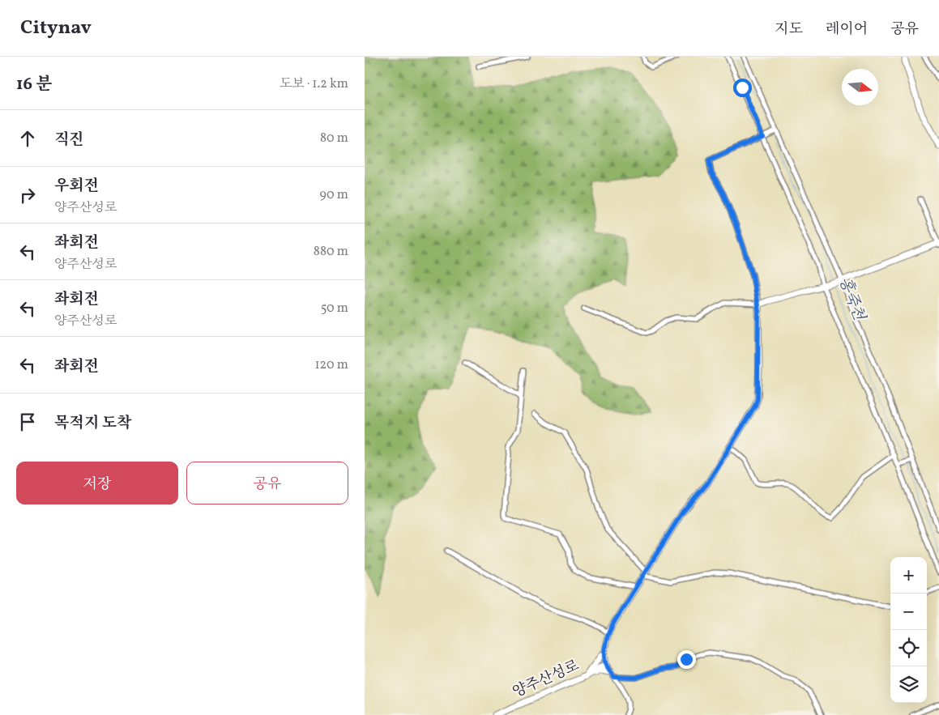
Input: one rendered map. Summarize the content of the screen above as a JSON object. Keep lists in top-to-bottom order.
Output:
{
  "streets": {
    "street": ["양주산성로"]
  },
  "water": ["홍죽천"],
  "north": "right",
  "page": {
    "header": "Citynav",
    "nav": ["지도", "레이어", "공유"],
    "heading": ["16 분", "도보 · 1.2 km"],
    "list": [
      ["직진", "80 m"],
      ["우회전", "양주산성로", "90 m"],
      ["좌회전", "양주산성로", "880 m"],
      ["좌회전", "양주산성로", "50 m"],
      ["좌회전", "120 m"],
      "목적지 도착"
    ],
    "buttons": ["저장", "공유"],
    "map_buttons": ["+", "−"]
  }
}
